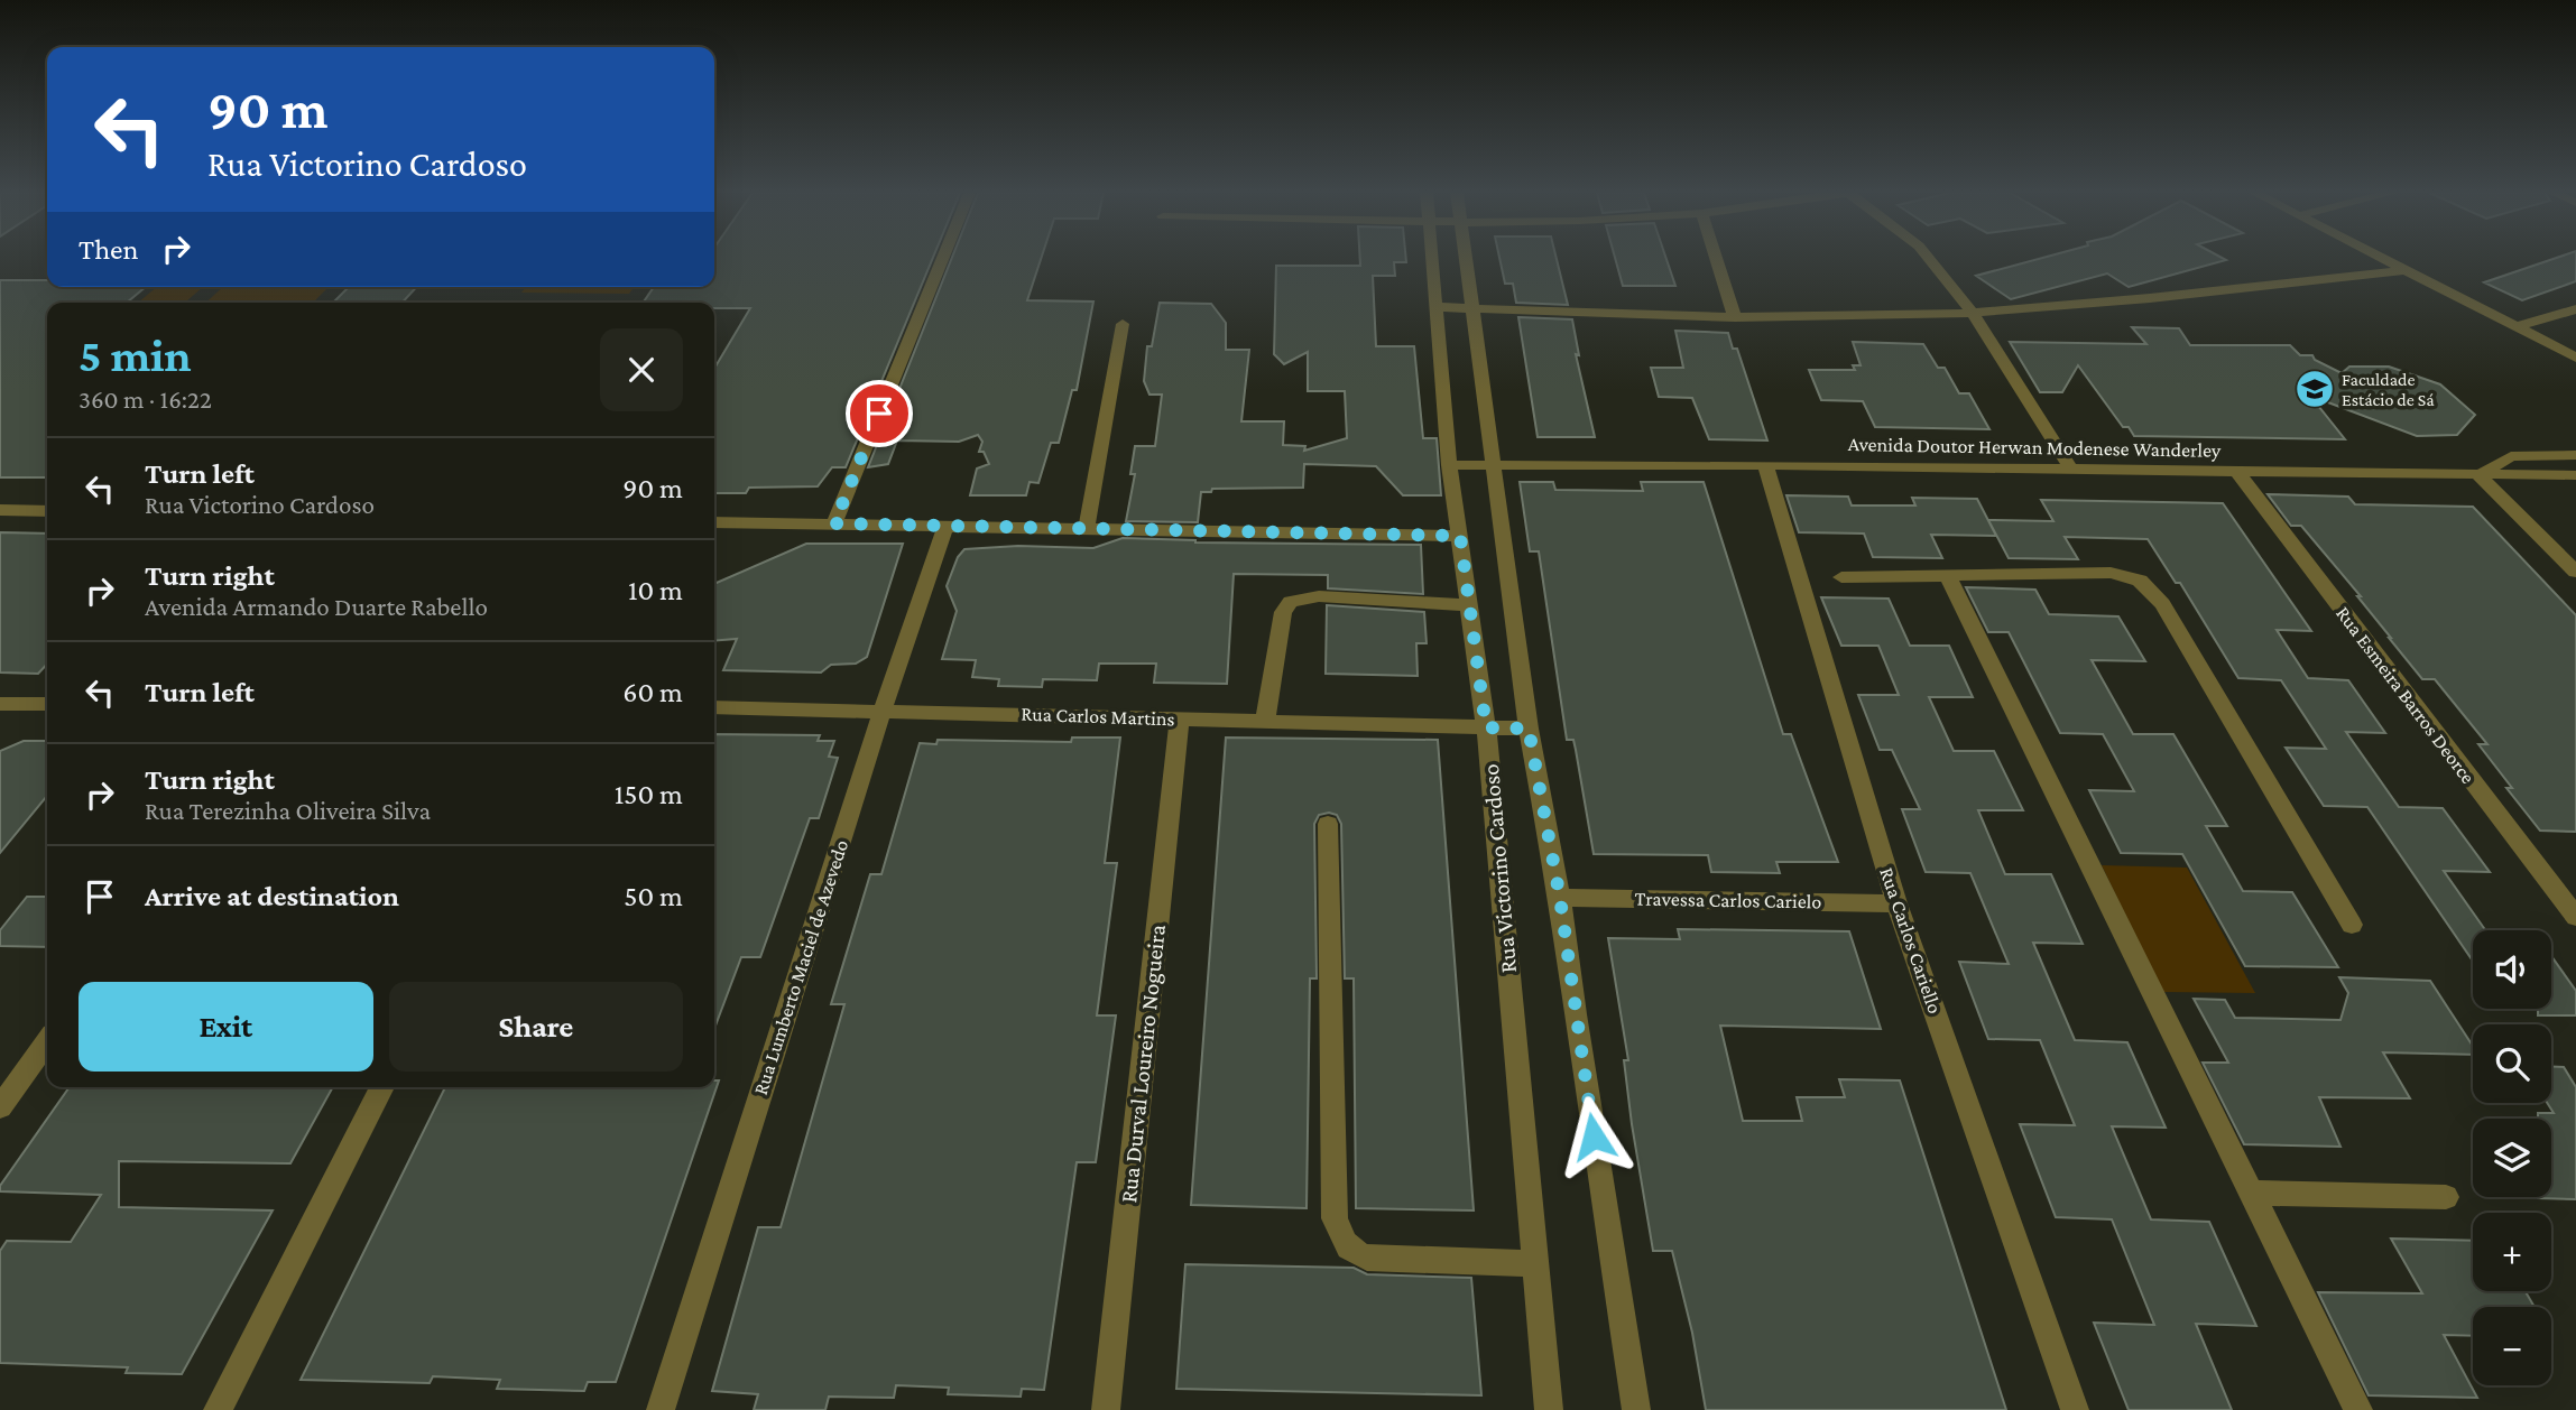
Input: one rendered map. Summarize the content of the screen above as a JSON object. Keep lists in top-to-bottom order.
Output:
{
  "streets": {
    "street": [
      "Avenida Doutor Herwan Modenese Wanderley",
      "Rua Esmeira Barros Deorce",
      "Rua Carlos Martins",
      "Rua Victorino Cardoso",
      "Travessa Carlos Carielo",
      "Rua Carlos Cariello",
      "Rua Lumberto Maciel de Azevedo",
      "Rua Durval Loureiro Nogueira"
    ]
  },
  "crossings": [
    ["Avenida Doutor Herwan Modenese Wanderley", "Rua Esmeira Barros Deorce"],
    ["Avenida Doutor Herwan Modenese Wanderley", "Rua Victorino Cardoso"],
    ["Avenida Doutor Herwan Modenese Wanderley", "Rua Carlos Cariello"],
    ["Rua Carlos Martins", "Rua Victorino Cardoso"],
    ["Rua Carlos Martins", "Rua Lumberto Maciel de Azevedo"],
    ["Rua Carlos Martins", "Rua Durval Loureiro Nogueira"],
    ["Travessa Carlos Carielo", "Rua Carlos Cariello"]
  ],
  "places": {
    "school or university": ["Faculdade Estácio de Sá"]
  },
  "page": {
    "turn": ["90 m", "Rua Victorino Cardoso"],
    "then": "Then",
    "heading": ["5 min", "360 m · 16:22"],
    "list": [
      {
        "name": "Turn left",
        "note": "Rua Victorino Cardoso",
        "value": "90 m"
      },
      {
        "name": "Turn right",
        "note": "Avenida Armando Duarte Rabello",
        "value": "10 m"
      },
      {
        "name": "Turn left",
        "value": "60 m"
      },
      {
        "name": "Turn right",
        "note": "Rua Terezinha Oliveira Silva",
        "value": "150 m"
      },
      {
        "name": "Arrive at destination",
        "value": "50 m"
      }
    ],
    "map_buttons": ["+", "−"],
    "buttons": ["Exit", "Share"]
  }
}
